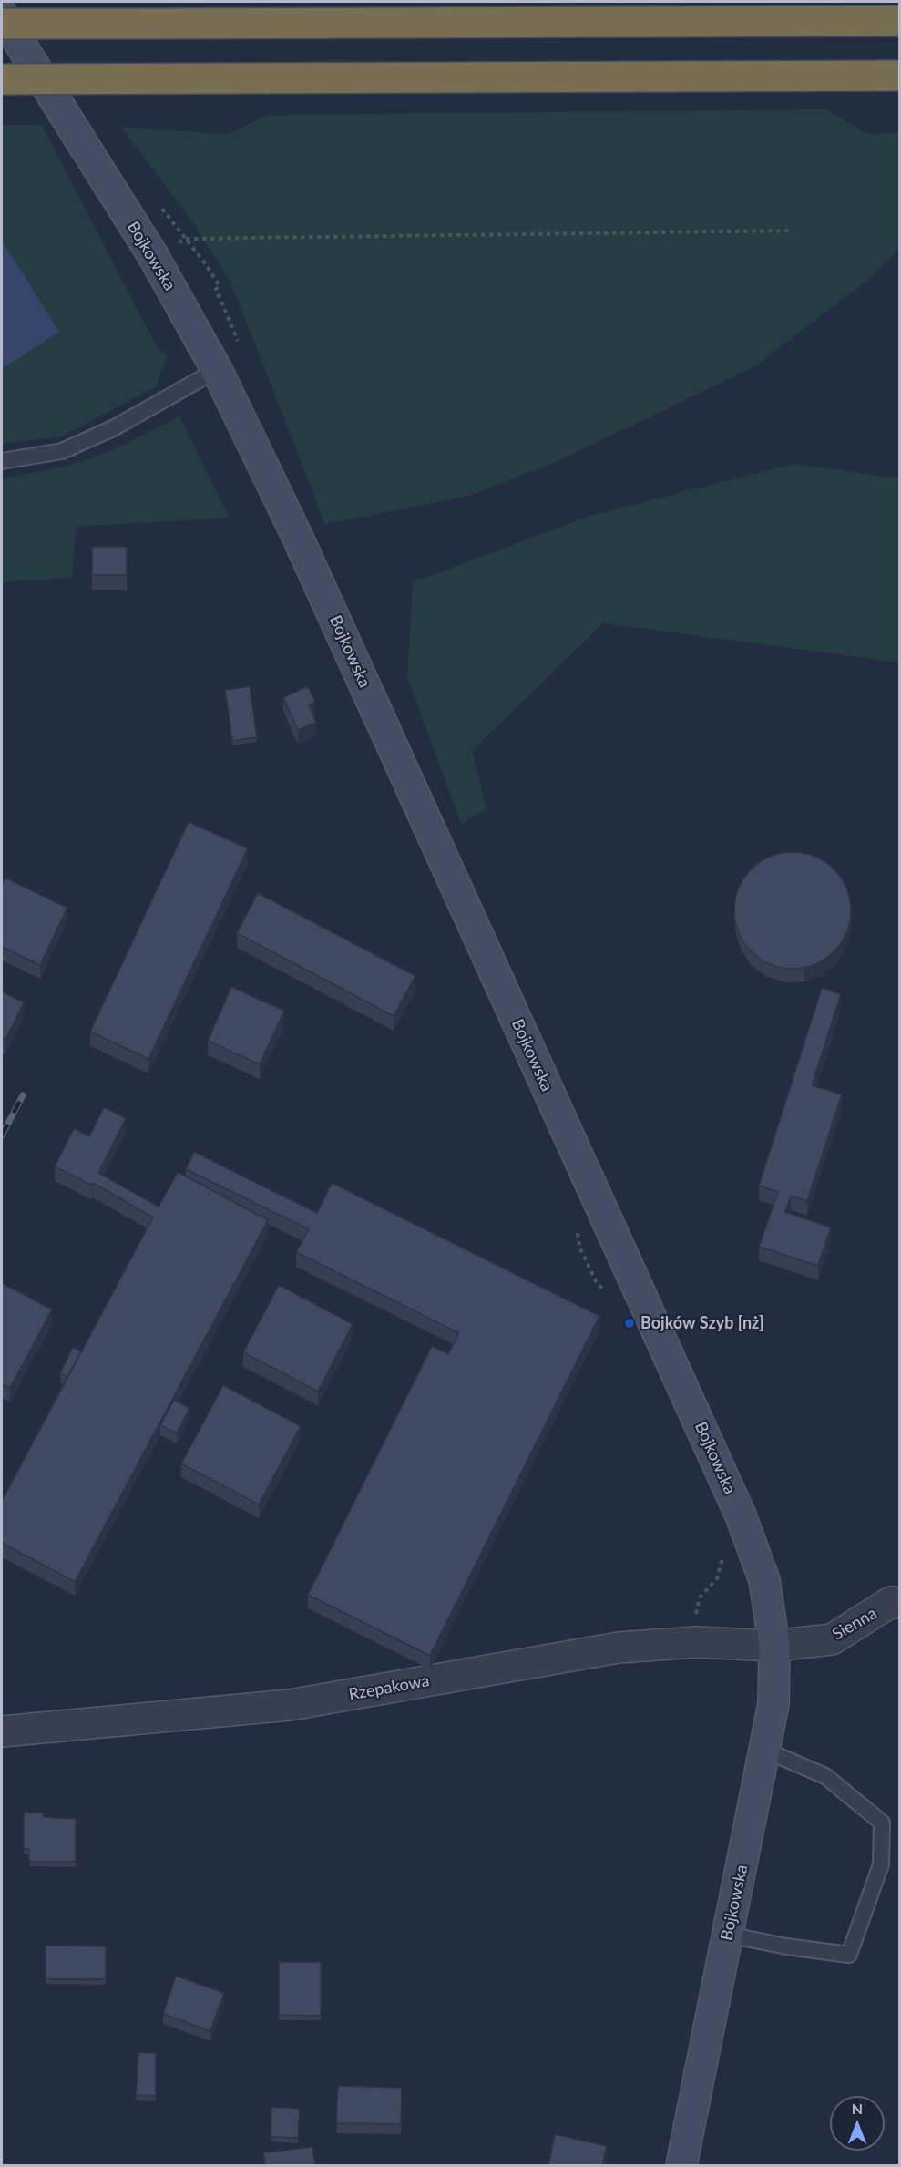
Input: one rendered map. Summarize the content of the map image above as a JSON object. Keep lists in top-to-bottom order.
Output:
{
  "streets": {
    "street": ["Bojkowska", "Sienna", "Rzepakowa"]
  },
  "crossings": [
    ["Bojkowska", "Sienna"],
    ["Bojkowska", "Rzepakowa"],
    ["Sienna", "Rzepakowa"]
  ],
  "places": ["Bojków Szyb [nż]"],
  "north": "top"
}
